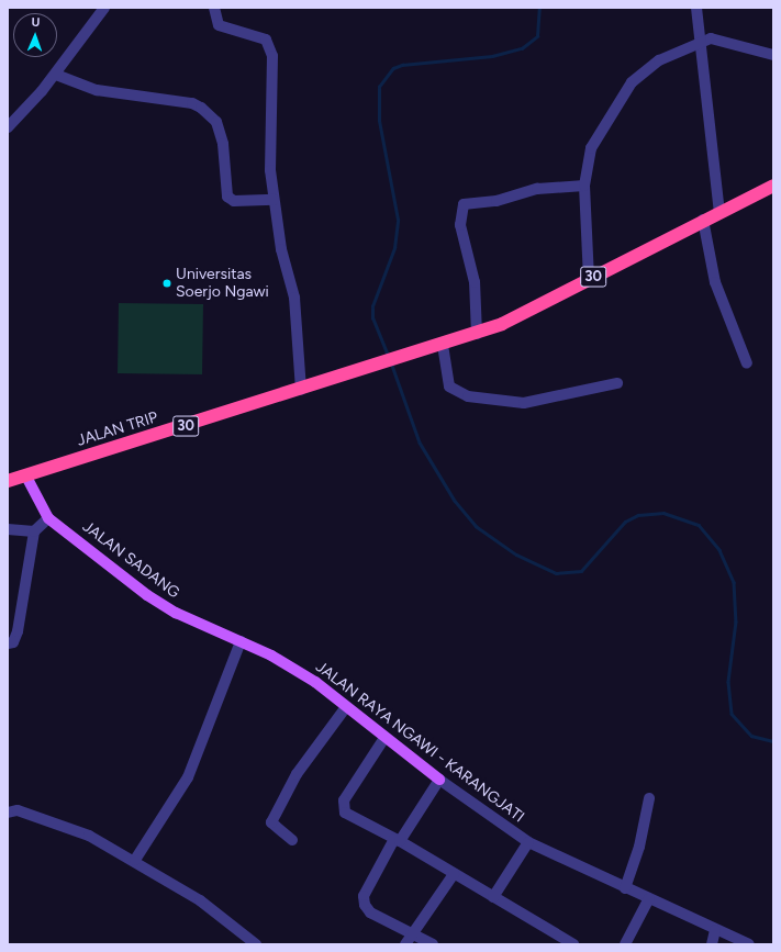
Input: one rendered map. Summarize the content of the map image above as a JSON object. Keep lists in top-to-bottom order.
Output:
{
  "streets": {
    "highway": ["30", "JALAN TRIP"],
    "main road": ["JALAN SADANG", "JALAN RAYA NGAWI - KARANGJATI"]
  },
  "crossings": [
    ["30", "JALAN TRIP"],
    ["JALAN TRIP", "JALAN SADANG"],
    ["JALAN SADANG", "JALAN RAYA NGAWI - KARANGJATI"]
  ],
  "places": ["Universitas Soerjo Ngawi"],
  "north": "top"
}
